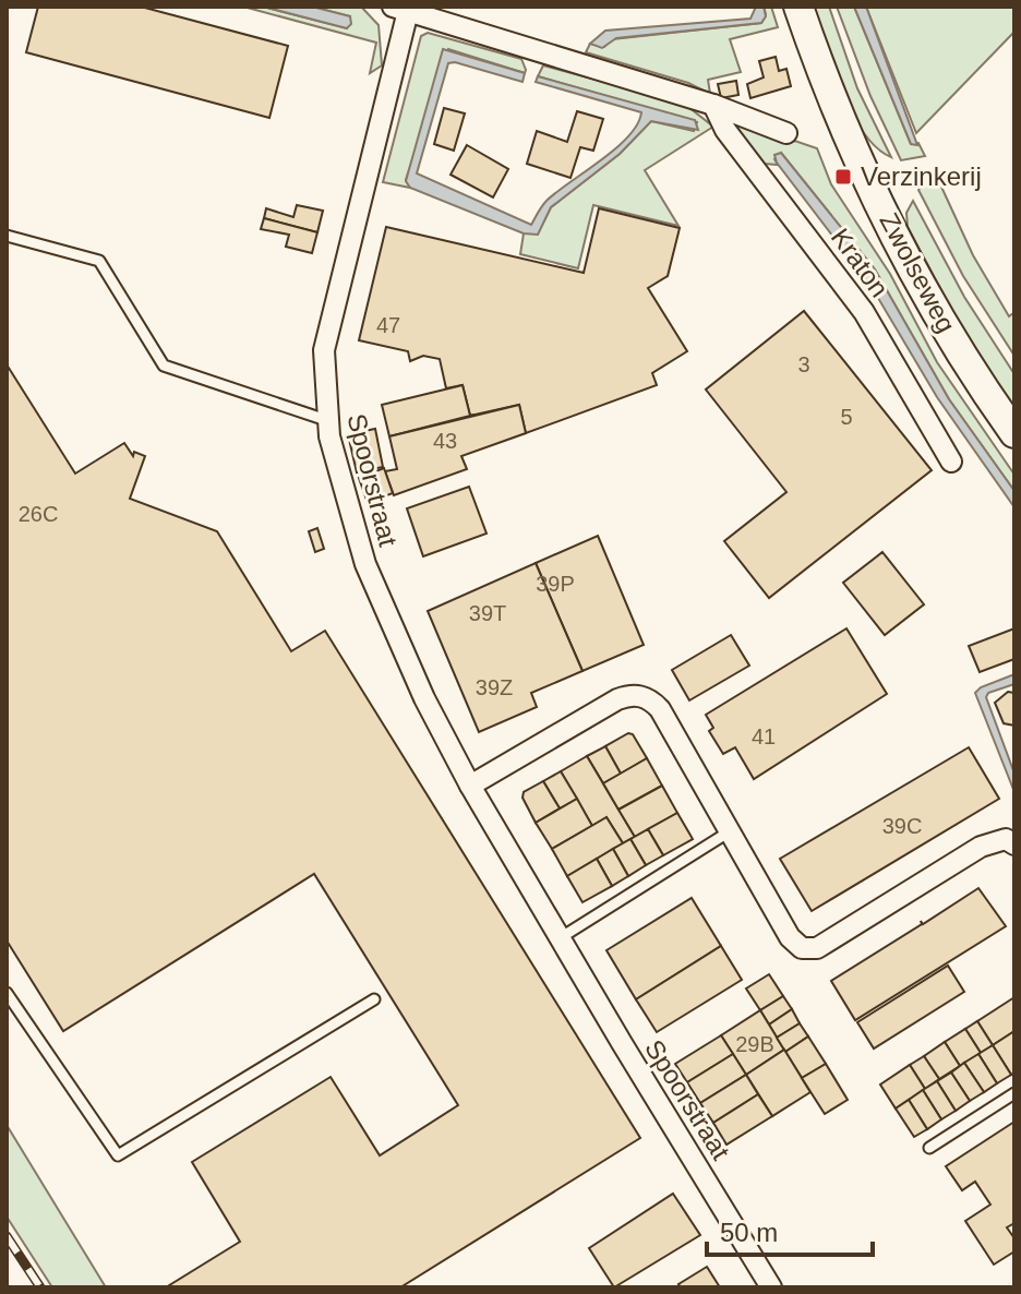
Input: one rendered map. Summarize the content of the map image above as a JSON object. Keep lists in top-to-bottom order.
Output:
{
  "streets": {
    "main road": ["Zwolseweg"],
    "street": ["Kraton", "Spoorstraat"]
  },
  "places": {
    "transit": ["Verzinkerij"]
  },
  "house_numbers": [
    "47",
    "3",
    "5",
    "43",
    "26C",
    "39P",
    "39T",
    "39Z",
    "41",
    "39C",
    "29B"
  ],
  "scale_bar": "50 m"
}
